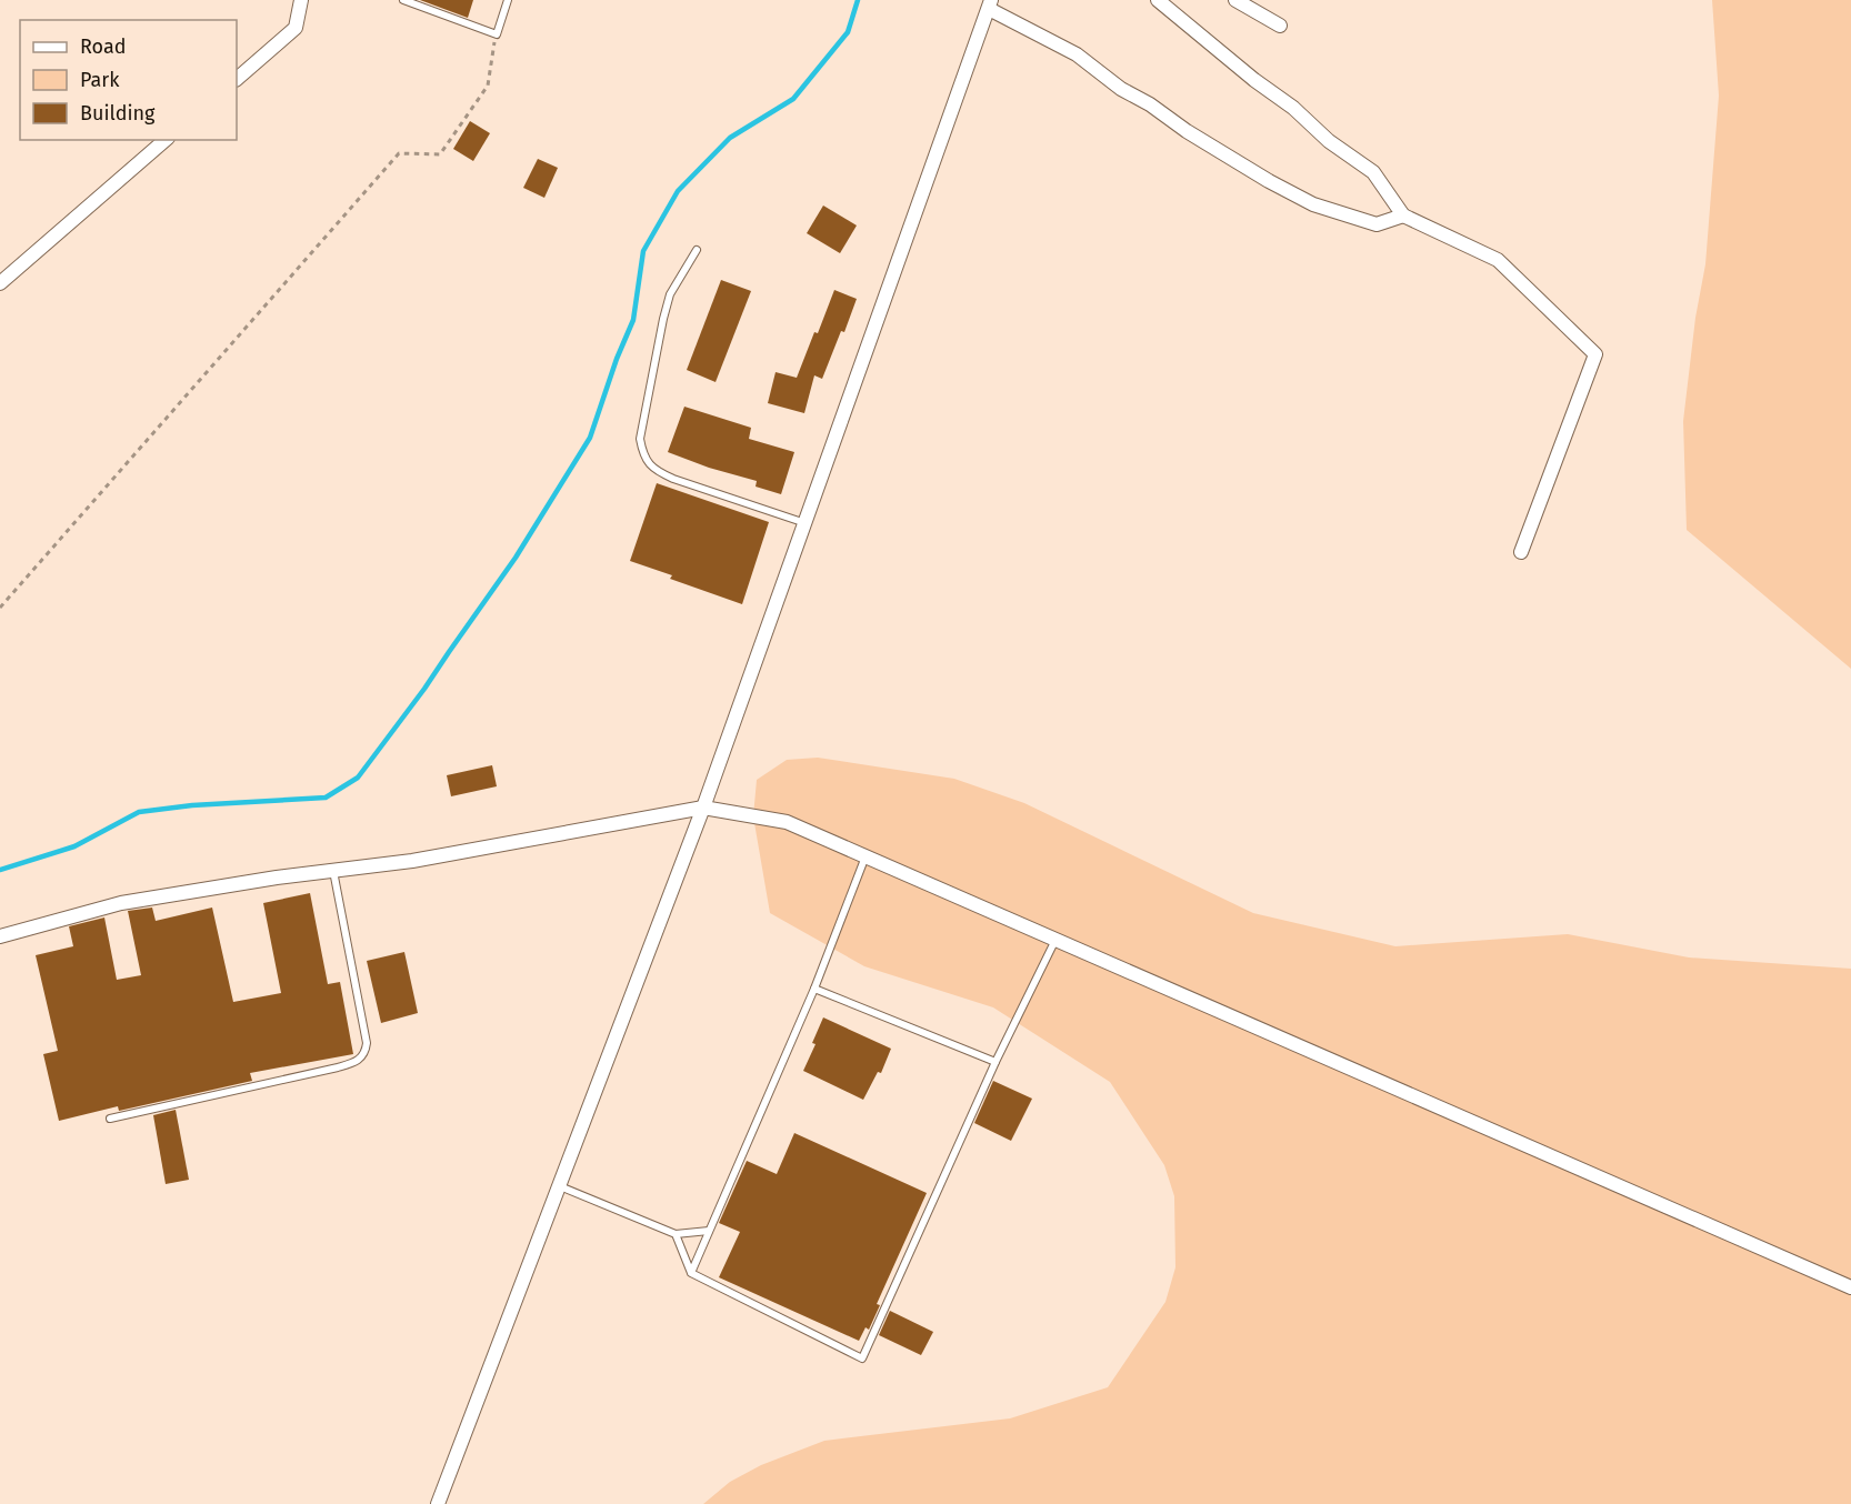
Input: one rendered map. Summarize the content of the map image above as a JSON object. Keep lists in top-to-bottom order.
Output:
{
  "legend": ["Road", "Park", "Building"]
}
